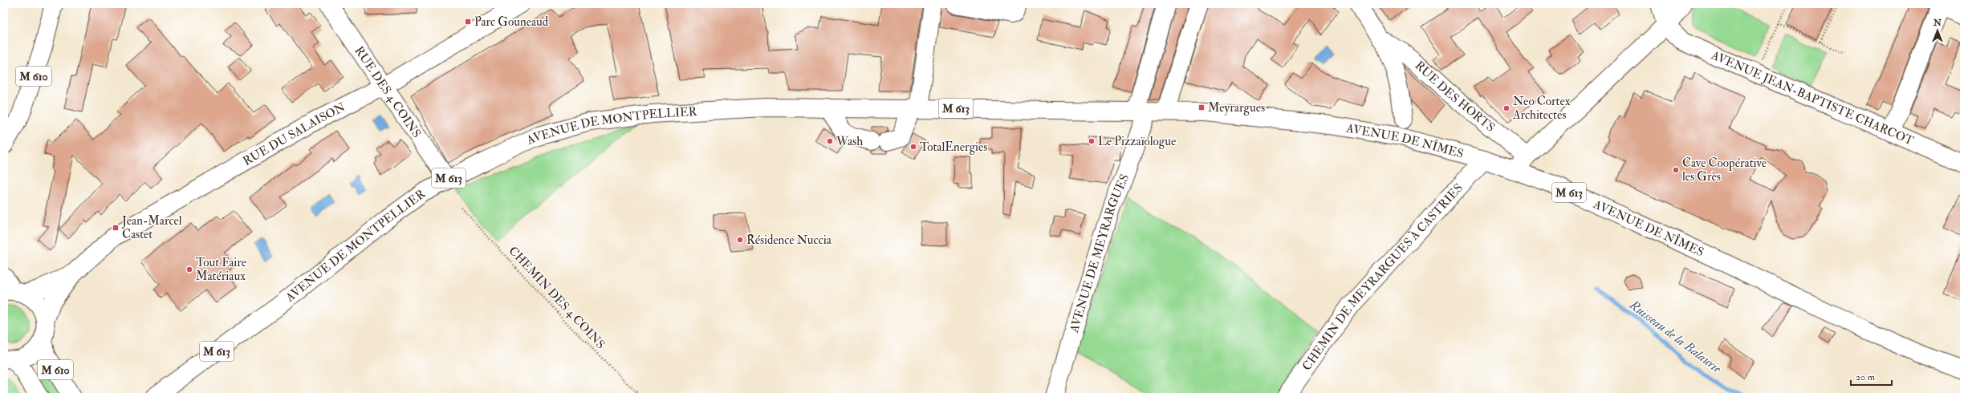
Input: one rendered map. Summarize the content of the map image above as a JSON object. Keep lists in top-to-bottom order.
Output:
{
  "streets": {
    "street": [
      "M 610",
      "RUE DES 4 COINS",
      "RUE DES HORTS",
      "AVENUE JEAN-BAPTISTE CHARCOT",
      "M 613",
      "AVENUE DE MONTPELLIER",
      "RUE DU SALAISON",
      "AVENUE DE NÎMES",
      "AVENUE DE MEYRARGUES",
      "CHEMIN DE MEYRARGUES À CASTRIES"
    ],
    "path": ["CHEMIN DES 4 COINS"]
  },
  "crossings": [
    ["RUE DES 4 COINS", "AVENUE DE MONTPELLIER"],
    ["RUE DES 4 COINS", "RUE DU SALAISON"],
    ["RUE DES HORTS", "AVENUE DE NÎMES"],
    ["AVENUE DE MONTPELLIER", "AVENUE DE NÎMES"],
    ["AVENUE DE MONTPELLIER", "AVENUE DE MEYRARGUES"],
    ["AVENUE DE NÎMES", "AVENUE DE MEYRARGUES"],
    ["AVENUE DE NÎMES", "CHEMIN DE MEYRARGUES À CASTRIES"]
  ],
  "water": ["Ruisseau de la Balaurie"],
  "places": {
    "transit": ["Parc Gouneaud", "Meyrargues", "Jean-Marcel Castet"],
    "other": [
      "Neo Cortex Architectes",
      "Wash",
      "Le Pizzaïologue",
      "TotalEnergies",
      "Cave Coopérative les Grès",
      "Résidence Nuccia",
      "Tout Faire Matériaux"
    ]
  },
  "scale_bar": "20 m",
  "north": "top"
}
